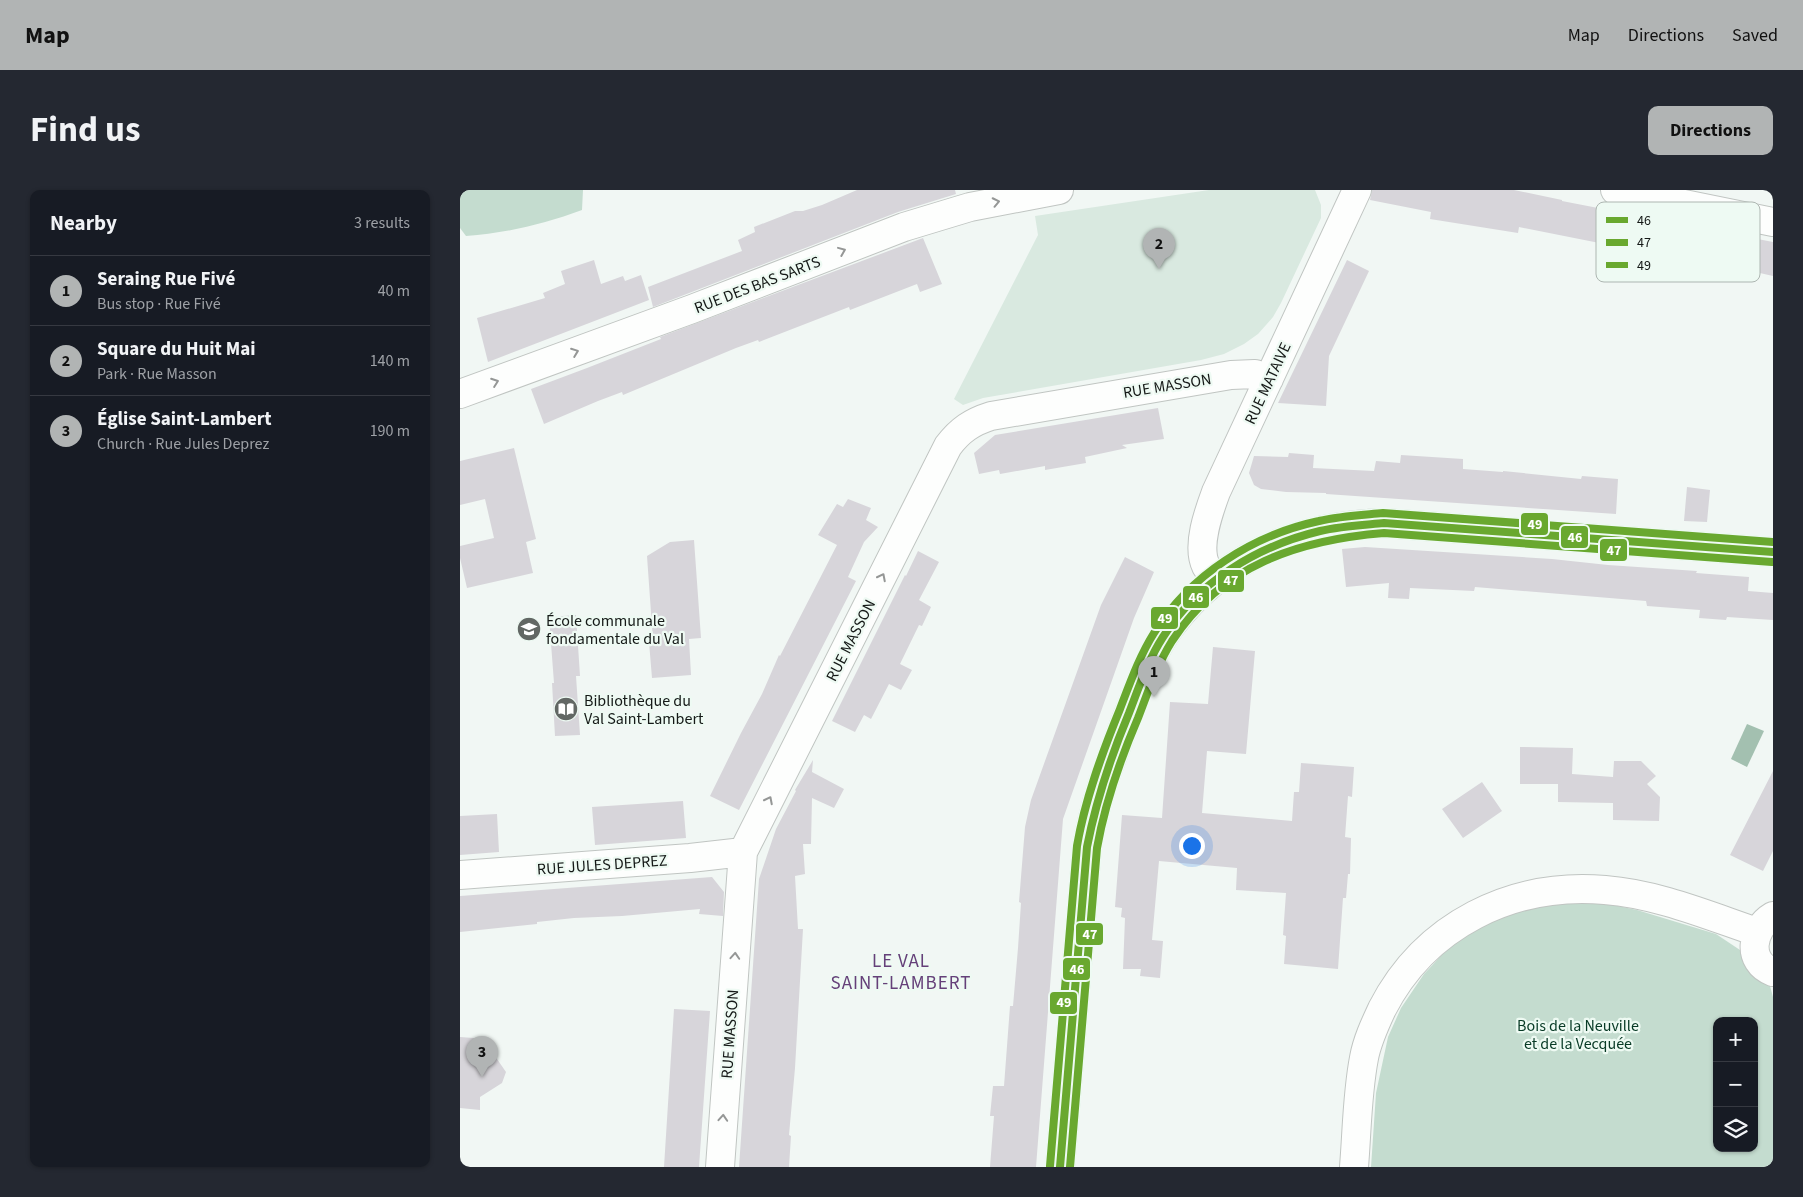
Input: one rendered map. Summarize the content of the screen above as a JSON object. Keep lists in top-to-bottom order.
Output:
{
  "streets": {
    "street": [
      "RUE DES BAS SARTS",
      "RUE MATAIVE",
      "RUE MASSON",
      "RUE JULES DEPREZ"
    ]
  },
  "crossings": [
    ["RUE MATAIVE", "RUE MASSON"],
    ["RUE MASSON", "RUE JULES DEPREZ"]
  ],
  "one_way": ["RUE DES BAS SARTS", "RUE MASSON"],
  "districts": ["LE VAL SAINT-LAMBERT"],
  "parks": ["Bois de la Neuville et de la Vecquée"],
  "places": {
    "school or university": ["École communale fondamentale du Val"],
    "library": ["Bibliothèque du Val Saint-Lambert"]
  },
  "lines": ["transit line 49", "transit line 46", "transit line 47"],
  "legend": ["46", "47", "49"],
  "page": {
    "header": "Map",
    "nav": ["Map", "Directions", "Saved"],
    "title": "Find us",
    "buttons": "Directions",
    "heading": ["Nearby", "3 results"],
    "pins": ["2", "1", "3"],
    "list": [
      {
        "mark": "1",
        "name": "Seraing Rue Fivé",
        "note": "Bus stop · Rue Fivé",
        "value": "40 m"
      },
      {
        "mark": "2",
        "name": "Square du Huit Mai",
        "note": "Park · Rue Masson",
        "value": "140 m"
      },
      {
        "mark": "3",
        "name": "Église Saint-Lambert",
        "note": "Church · Rue Jules Deprez",
        "value": "190 m"
      }
    ],
    "map_buttons": ["+", "−"]
  }
}
